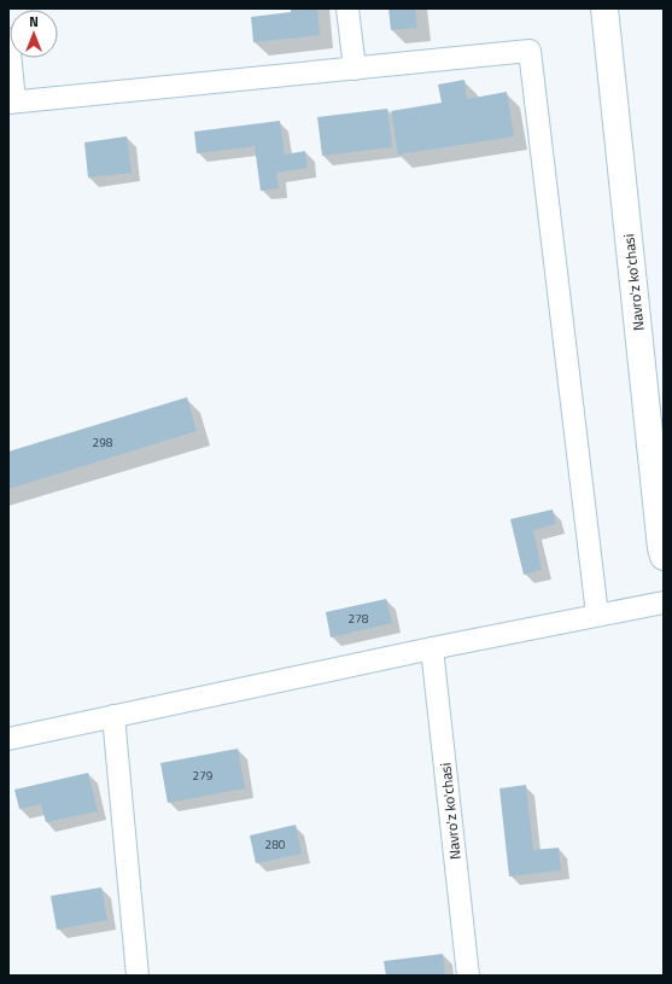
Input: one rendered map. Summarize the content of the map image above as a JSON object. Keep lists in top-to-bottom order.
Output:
{
  "streets": {
    "street": ["Navro'z ko'chasi"]
  },
  "house_numbers": [
    "298",
    "278",
    "279",
    "280"
  ],
  "north": "top"
}
